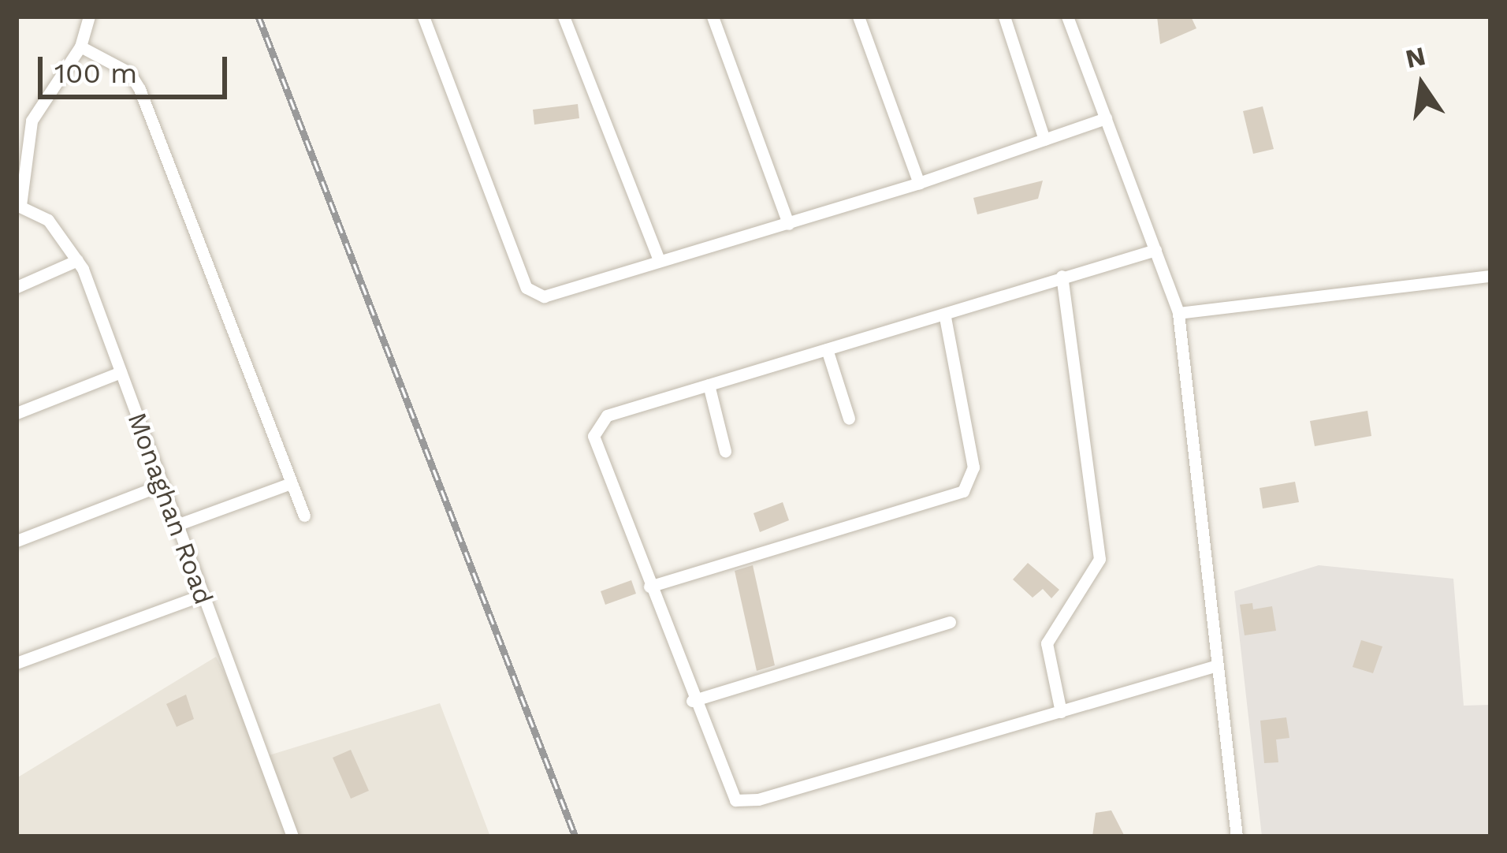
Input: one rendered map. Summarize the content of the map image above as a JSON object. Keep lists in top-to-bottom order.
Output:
{
  "streets": {
    "street": ["Monaghan Road"]
  },
  "scale_bar": "100 m",
  "north": "top"
}
